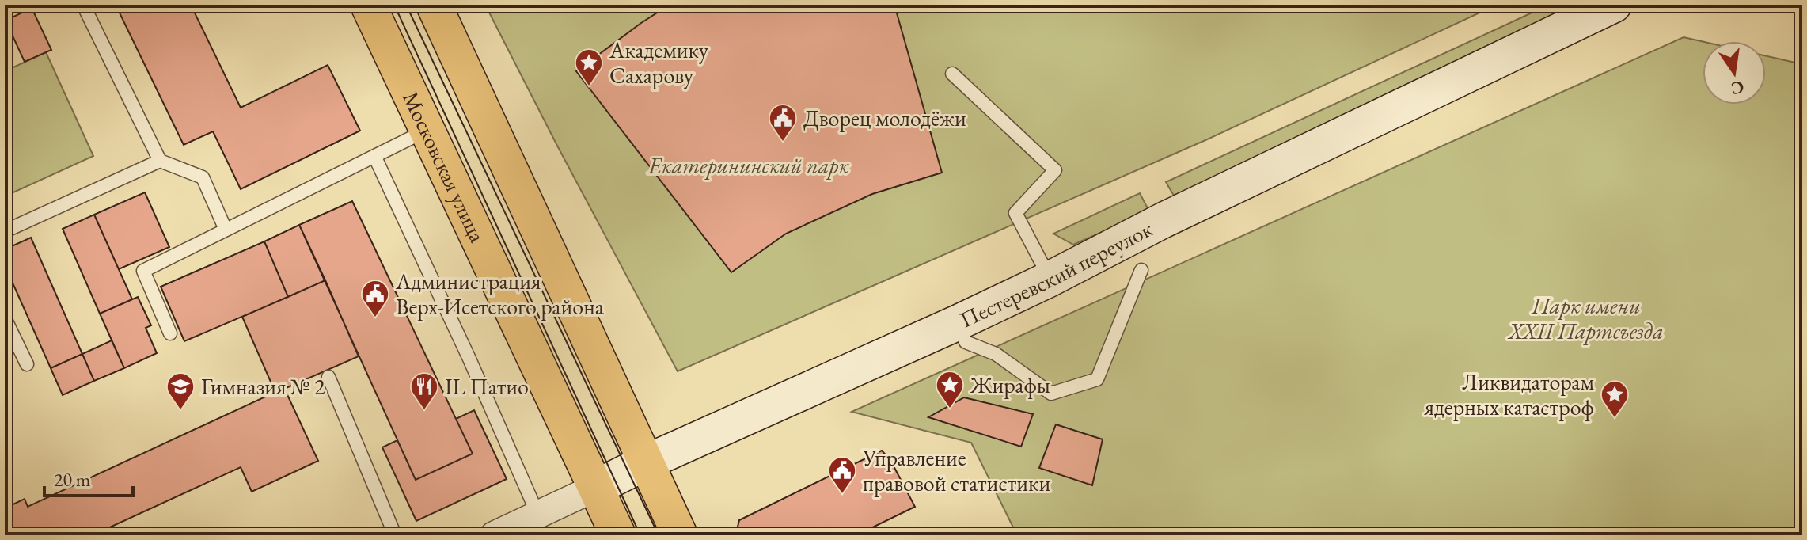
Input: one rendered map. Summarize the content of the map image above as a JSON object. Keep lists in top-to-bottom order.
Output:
{
  "streets": {
    "main road": ["Московская улица", "Пестеревский переулок"]
  },
  "crossings": [
    ["Московская улица", "Пестеревский переулок"]
  ],
  "parks": ["Екатерининский парк", "Парк имени XXII Партсъезда"],
  "places": {
    "place": ["Академику Сахарову", "Жирафы", "Ликвидаторам ядерных катастроф"],
    "public building": ["Дворец молодёжи", "Администрация Верх-Исетского района", "Управление правовой статистики"],
    "school or university": ["Гимназия № 2"],
    "restaurant": ["IL Патио"]
  },
  "scale_bar": "20 m",
  "north": "bottom"
}
